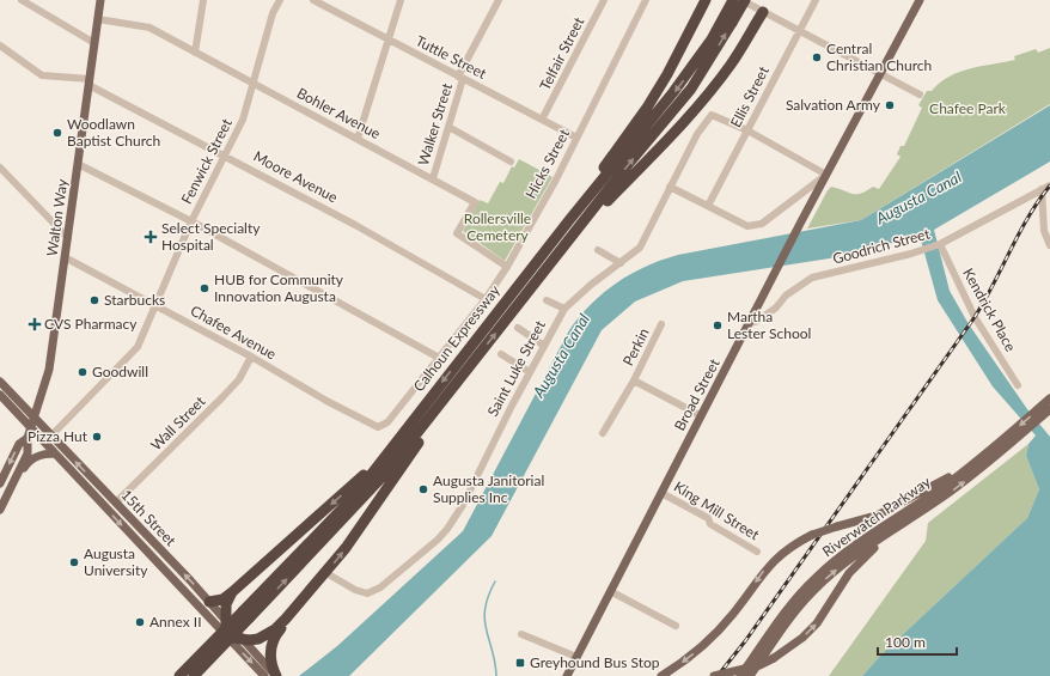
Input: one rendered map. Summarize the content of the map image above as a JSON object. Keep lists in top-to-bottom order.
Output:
{
  "streets": {
    "highway": ["Calhoun Expressway"],
    "main road": [
      "Walton Way",
      "Broad Street",
      "Riverwatch Parkway",
      "15th Street"
    ],
    "street": [
      "Telfair Street",
      "Tuttle Street",
      "Ellis Street",
      "Bohler Avenue",
      "Walker Street",
      "Fenwick Street",
      "Hicks Street",
      "Moore Avenue",
      "Goodrich Street",
      "Kendrick Place",
      "Chafee Avenue",
      "Perkin",
      "Saint Luke Street",
      "Wall Street",
      "King Mill Street"
    ]
  },
  "crossings": [
    ["Telfair Street", "Tuttle Street"],
    ["Tuttle Street", "Walker Street"],
    ["Tuttle Street", "Hicks Street"],
    ["Ellis Street", "Saint Luke Street"],
    ["Bohler Avenue", "Walker Street"],
    ["Bohler Avenue", "Fenwick Street"],
    ["Bohler Avenue", "Hicks Street"],
    ["Bohler Avenue", "Walton Way"],
    ["Fenwick Street", "Moore Avenue"],
    ["Fenwick Street", "Chafee Avenue"],
    ["Fenwick Street", "15th Street"],
    ["Hicks Street", "Moore Avenue"],
    ["Hicks Street", "Chafee Avenue"],
    ["Moore Avenue", "Walton Way"],
    ["Walton Way", "Chafee Avenue"],
    ["Walton Way", "15th Street"],
    ["Goodrich Street", "Kendrick Place"],
    ["Goodrich Street", "Broad Street"],
    ["Chafee Avenue", "Wall Street"],
    ["Broad Street", "King Mill Street"],
    ["Wall Street", "15th Street"]
  ],
  "water": ["Augusta Canal"],
  "parks": ["Chafee Park", "Rollersville Cemetery"],
  "places": {
    "other": [
      "Central Christian Church",
      "Salvation Army",
      "Woodlawn Baptist Church",
      "HUB for Community Innovation Augusta",
      "Starbucks",
      "Martha Lester School",
      "Goodwill",
      "Pizza Hut",
      "Augusta Janitorial Supplies Inc",
      "Augusta University",
      "Annex II"
    ],
    "health": ["Select Specialty Hospital", "CVS Pharmacy"],
    "transit": ["Greyhound Bus Stop"]
  },
  "scale_bar": "100 m"
}
